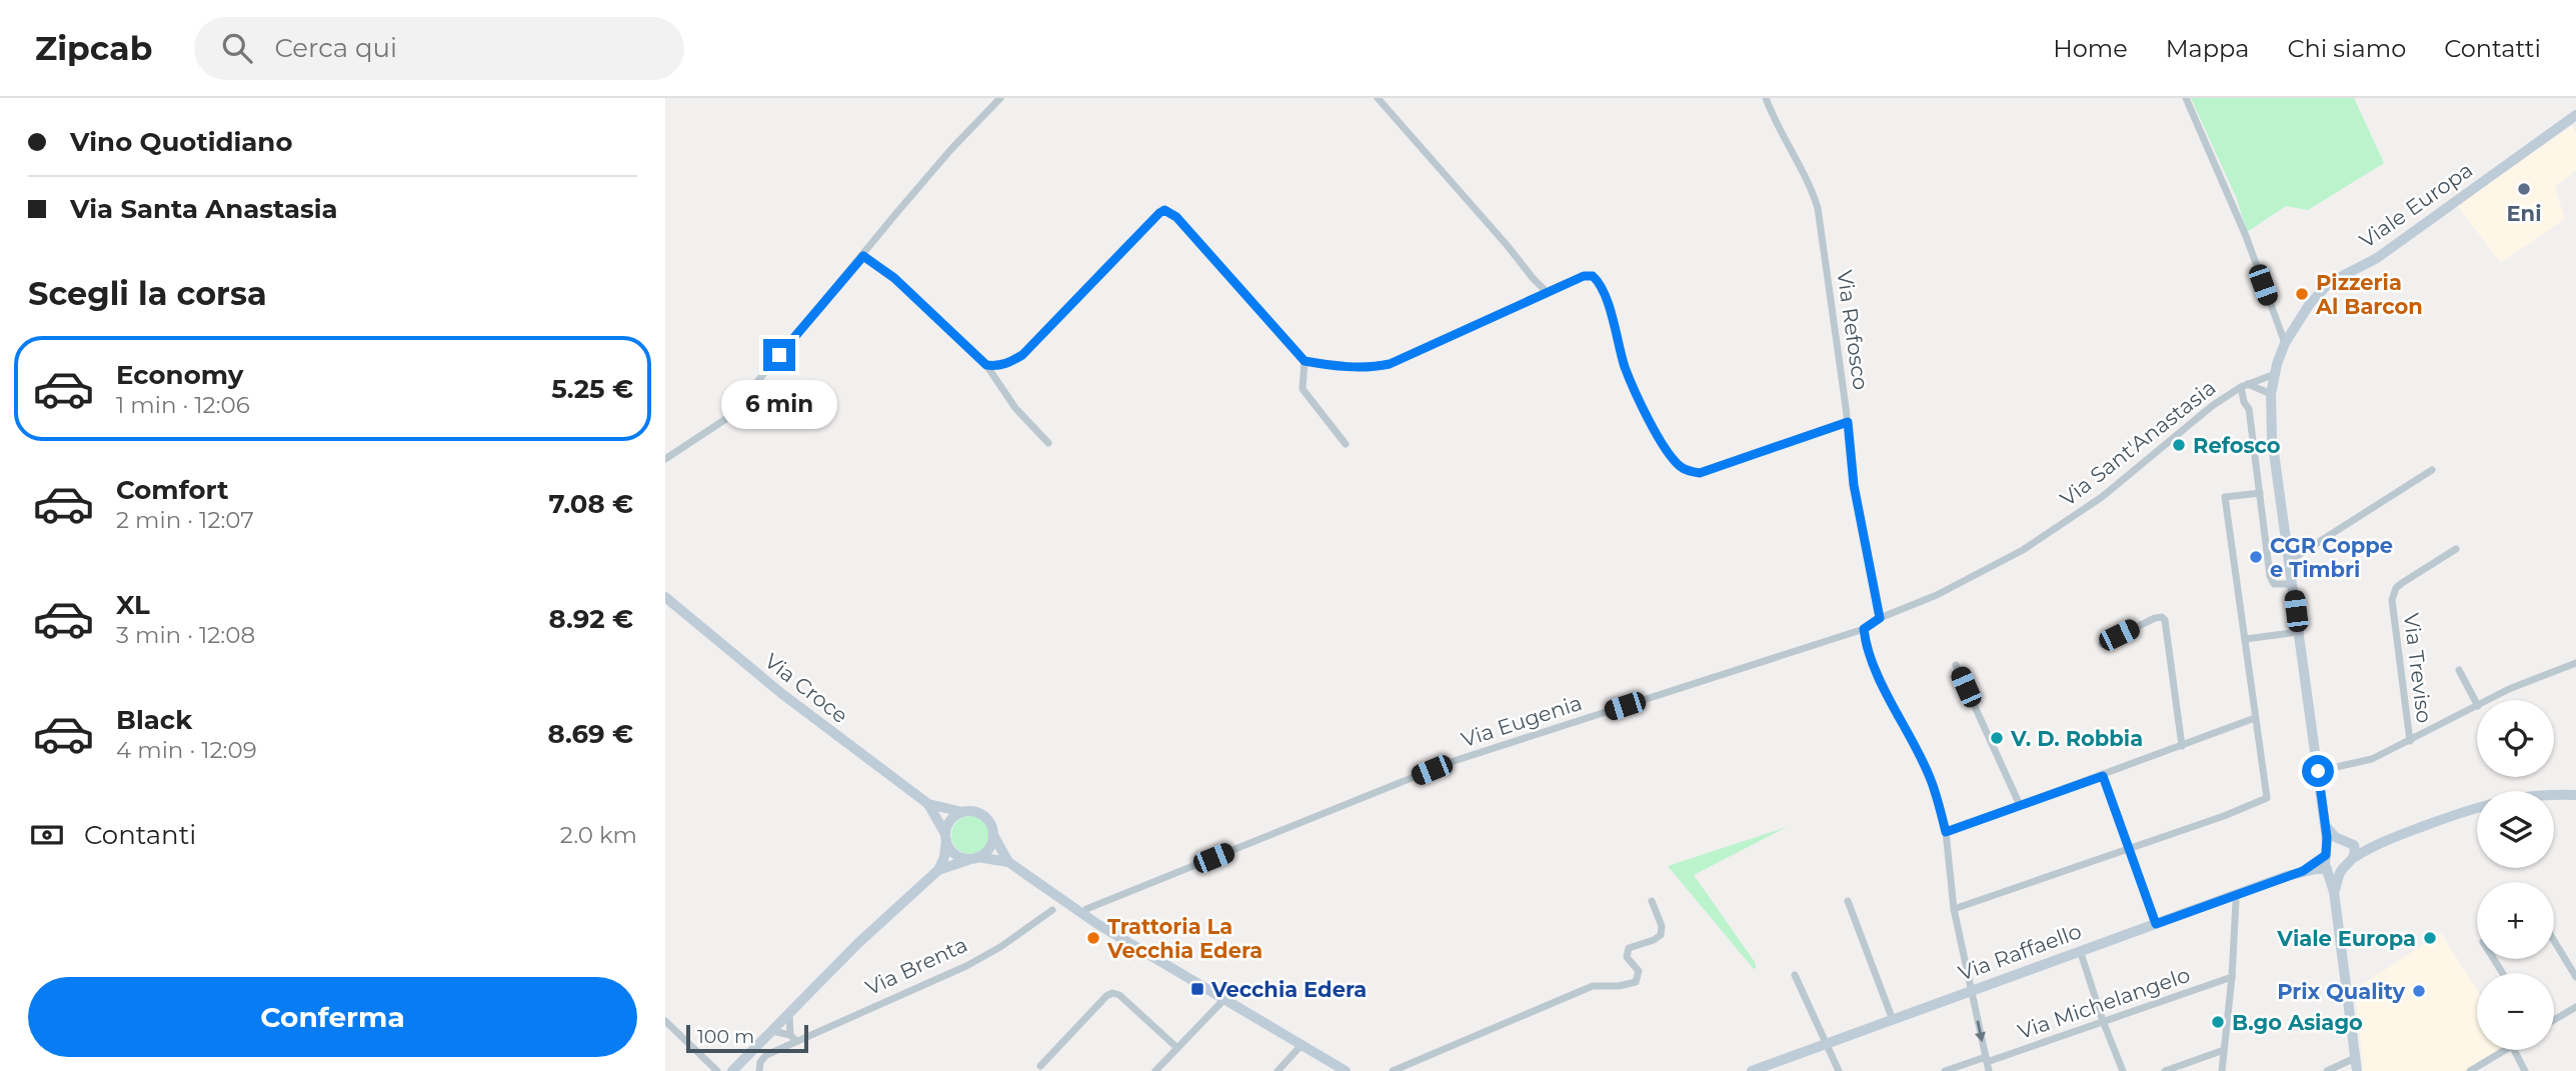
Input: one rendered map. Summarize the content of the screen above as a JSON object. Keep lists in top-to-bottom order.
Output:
{
  "streets": {
    "main road": [
      "Viale Europa",
      "Via Croce",
      "Via Raffaello",
      "Via Brenta"
    ],
    "street": [
      "Via Refosco",
      "Via Sant'Anastasia",
      "Via Treviso",
      "Via Eugenia",
      "Via Michelangelo"
    ]
  },
  "crossings": [
    ["Viale Europa", "Via Sant'Anastasia"],
    ["Viale Europa", "Via Raffaello"],
    ["Via Refosco", "Via Sant'Anastasia"],
    ["Via Sant'Anastasia", "Via Eugenia"],
    ["Via Croce", "Via Brenta"]
  ],
  "places": {
    "other": [
      "Eni",
      "Pizzeria Al Barcon",
      "Refosco",
      "CGR Coppe e Timbri",
      "V. D. Robbia",
      "Trattoria La Vecchia Edera",
      "Viale Europa",
      "Prix Quality",
      "B.go Asiago"
    ],
    "transit": ["Vecchia Edera"]
  },
  "scale_bar": "100 m",
  "page": {
    "header": "Zipcab",
    "search": "Cerca qui",
    "nav": [
      "Home",
      "Mappa",
      "Chi siamo",
      "Contatti"
    ],
    "banner": ["Vino Quotidiano", "Via Santa Anastasia"],
    "heading": "Scegli la corsa",
    "list": [
      {
        "name": "Economy",
        "note": "1 min · 12:06",
        "value": "5.25 €"
      },
      {
        "name": "Comfort",
        "note": "2 min · 12:07",
        "value": "7.08 €"
      },
      {
        "name": "XL",
        "note": "3 min · 12:08",
        "value": "8.92 €"
      },
      {
        "name": "Black",
        "note": "4 min · 12:09",
        "value": "8.69 €"
      }
    ],
    "bubble": "6 min",
    "map_buttons": ["+", "−"],
    "pay": ["Contanti", "2.0 km"],
    "buttons": "Conferma",
    "scale": "100 m"
  }
}
